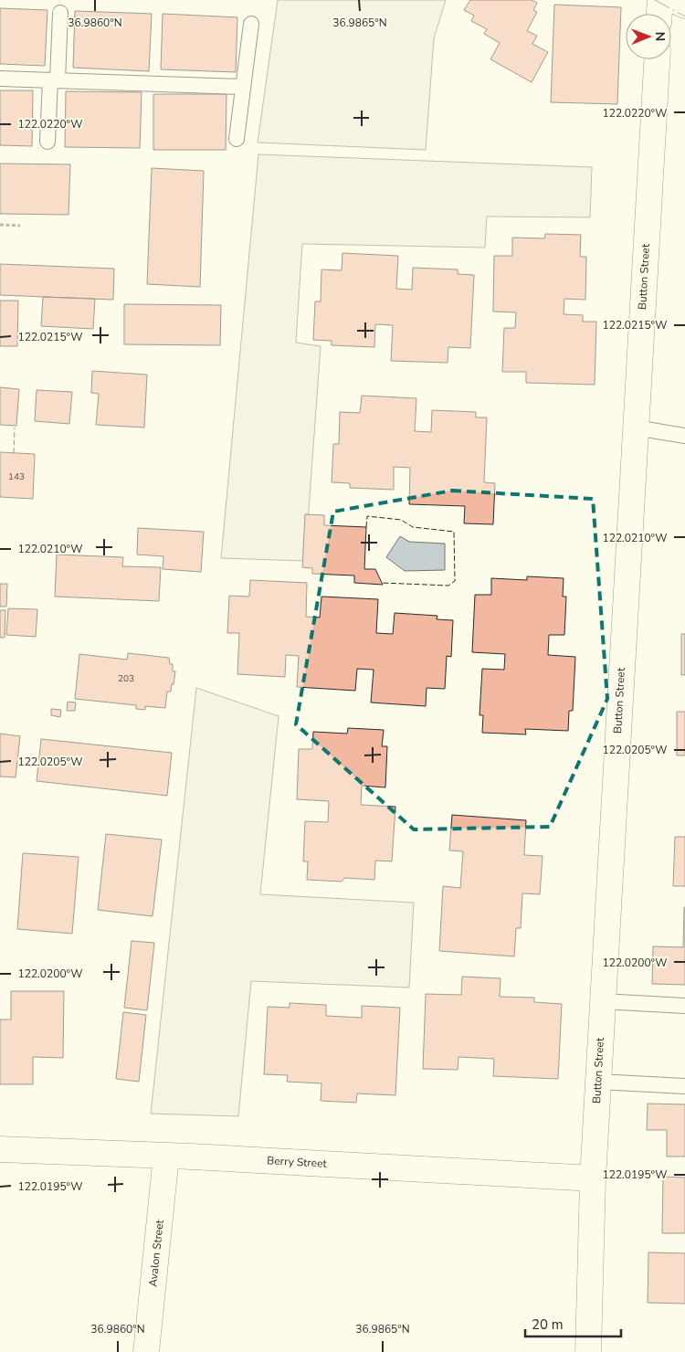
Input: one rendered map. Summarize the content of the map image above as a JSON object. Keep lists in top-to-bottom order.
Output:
{
  "streets": {
    "street": ["Button Street", "Berry Street", "Avalon Street"]
  },
  "crossings": [
    ["Button Street", "Berry Street"],
    ["Berry Street", "Avalon Street"]
  ],
  "house_numbers": ["143", "203"],
  "scale_bar": "20 m",
  "north": "right",
  "coordinates": [
    "36.9860°N",
    "36.9865°N",
    "122.0220°W",
    "122.0215°W",
    "122.0210°W",
    "122.0205°W",
    "122.0200°W",
    "122.0195°W"
  ]
}
